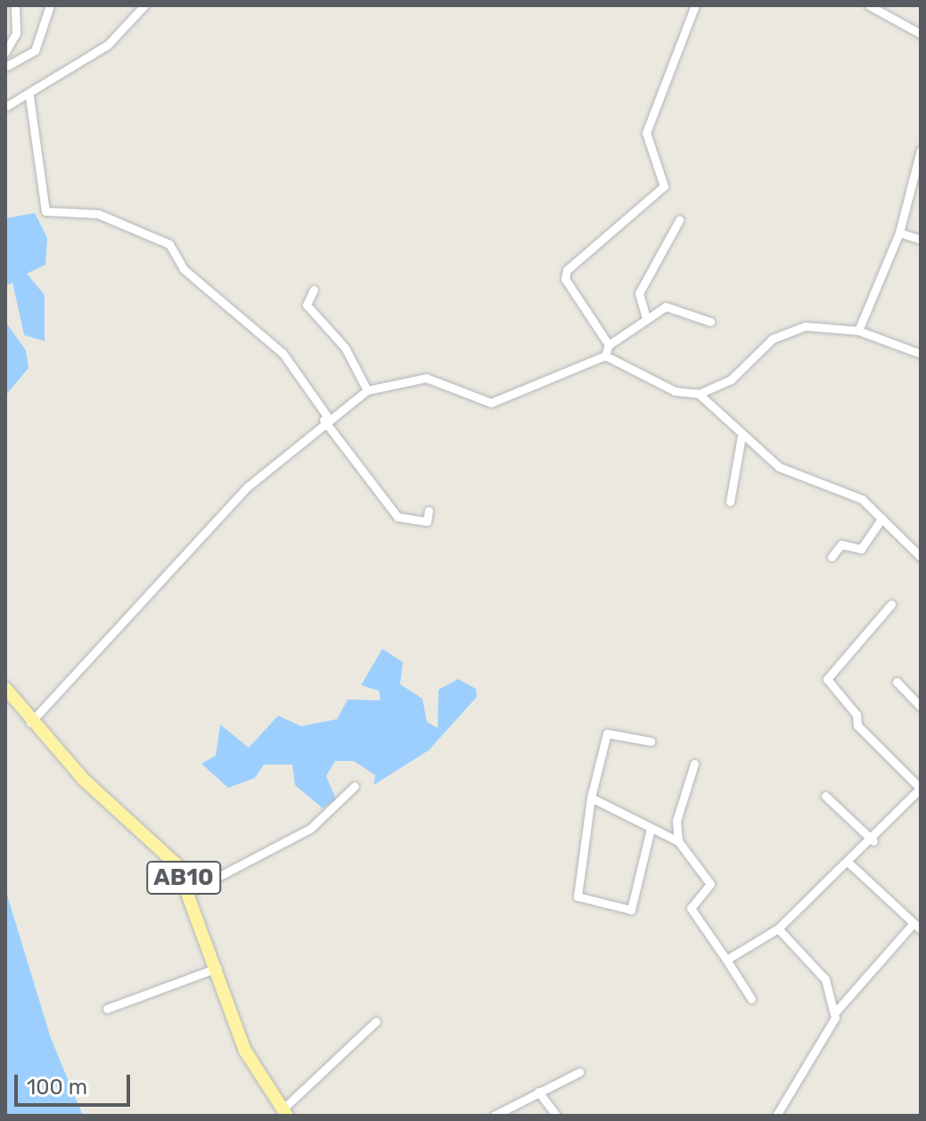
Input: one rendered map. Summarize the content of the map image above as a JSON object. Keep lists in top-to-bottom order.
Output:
{
  "streets": {
    "main road": ["AB10"]
  },
  "scale_bar": "100 m"
}
